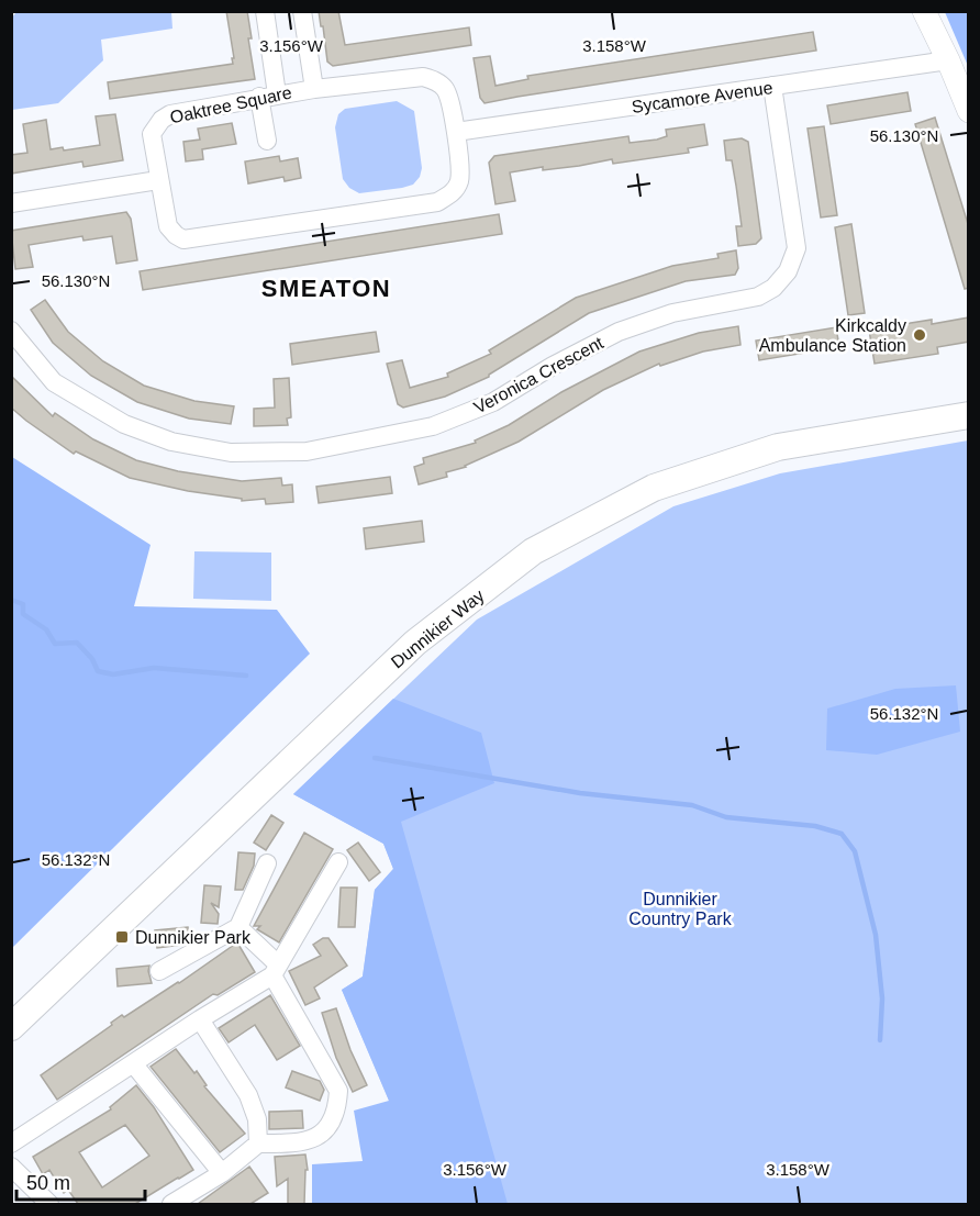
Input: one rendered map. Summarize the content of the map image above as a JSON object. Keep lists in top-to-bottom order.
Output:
{
  "streets": {
    "main road": ["Dunnikier Way"],
    "street": ["Sycamore Avenue", "Oaktree Square", "Veronica Crescent"]
  },
  "crossings": [
    ["Sycamore Avenue", "Oaktree Square"],
    ["Sycamore Avenue", "Veronica Crescent"]
  ],
  "districts": ["SMEATON"],
  "parks": ["Dunnikier Country Park"],
  "places": {
    "other": ["Kirkcaldy Ambulance Station"],
    "transit": ["Dunnikier Park"]
  },
  "scale_bar": "50 m",
  "coordinates": [
    "3.156°W",
    "3.158°W",
    "56.130°N",
    "56.132°N"
  ]
}
